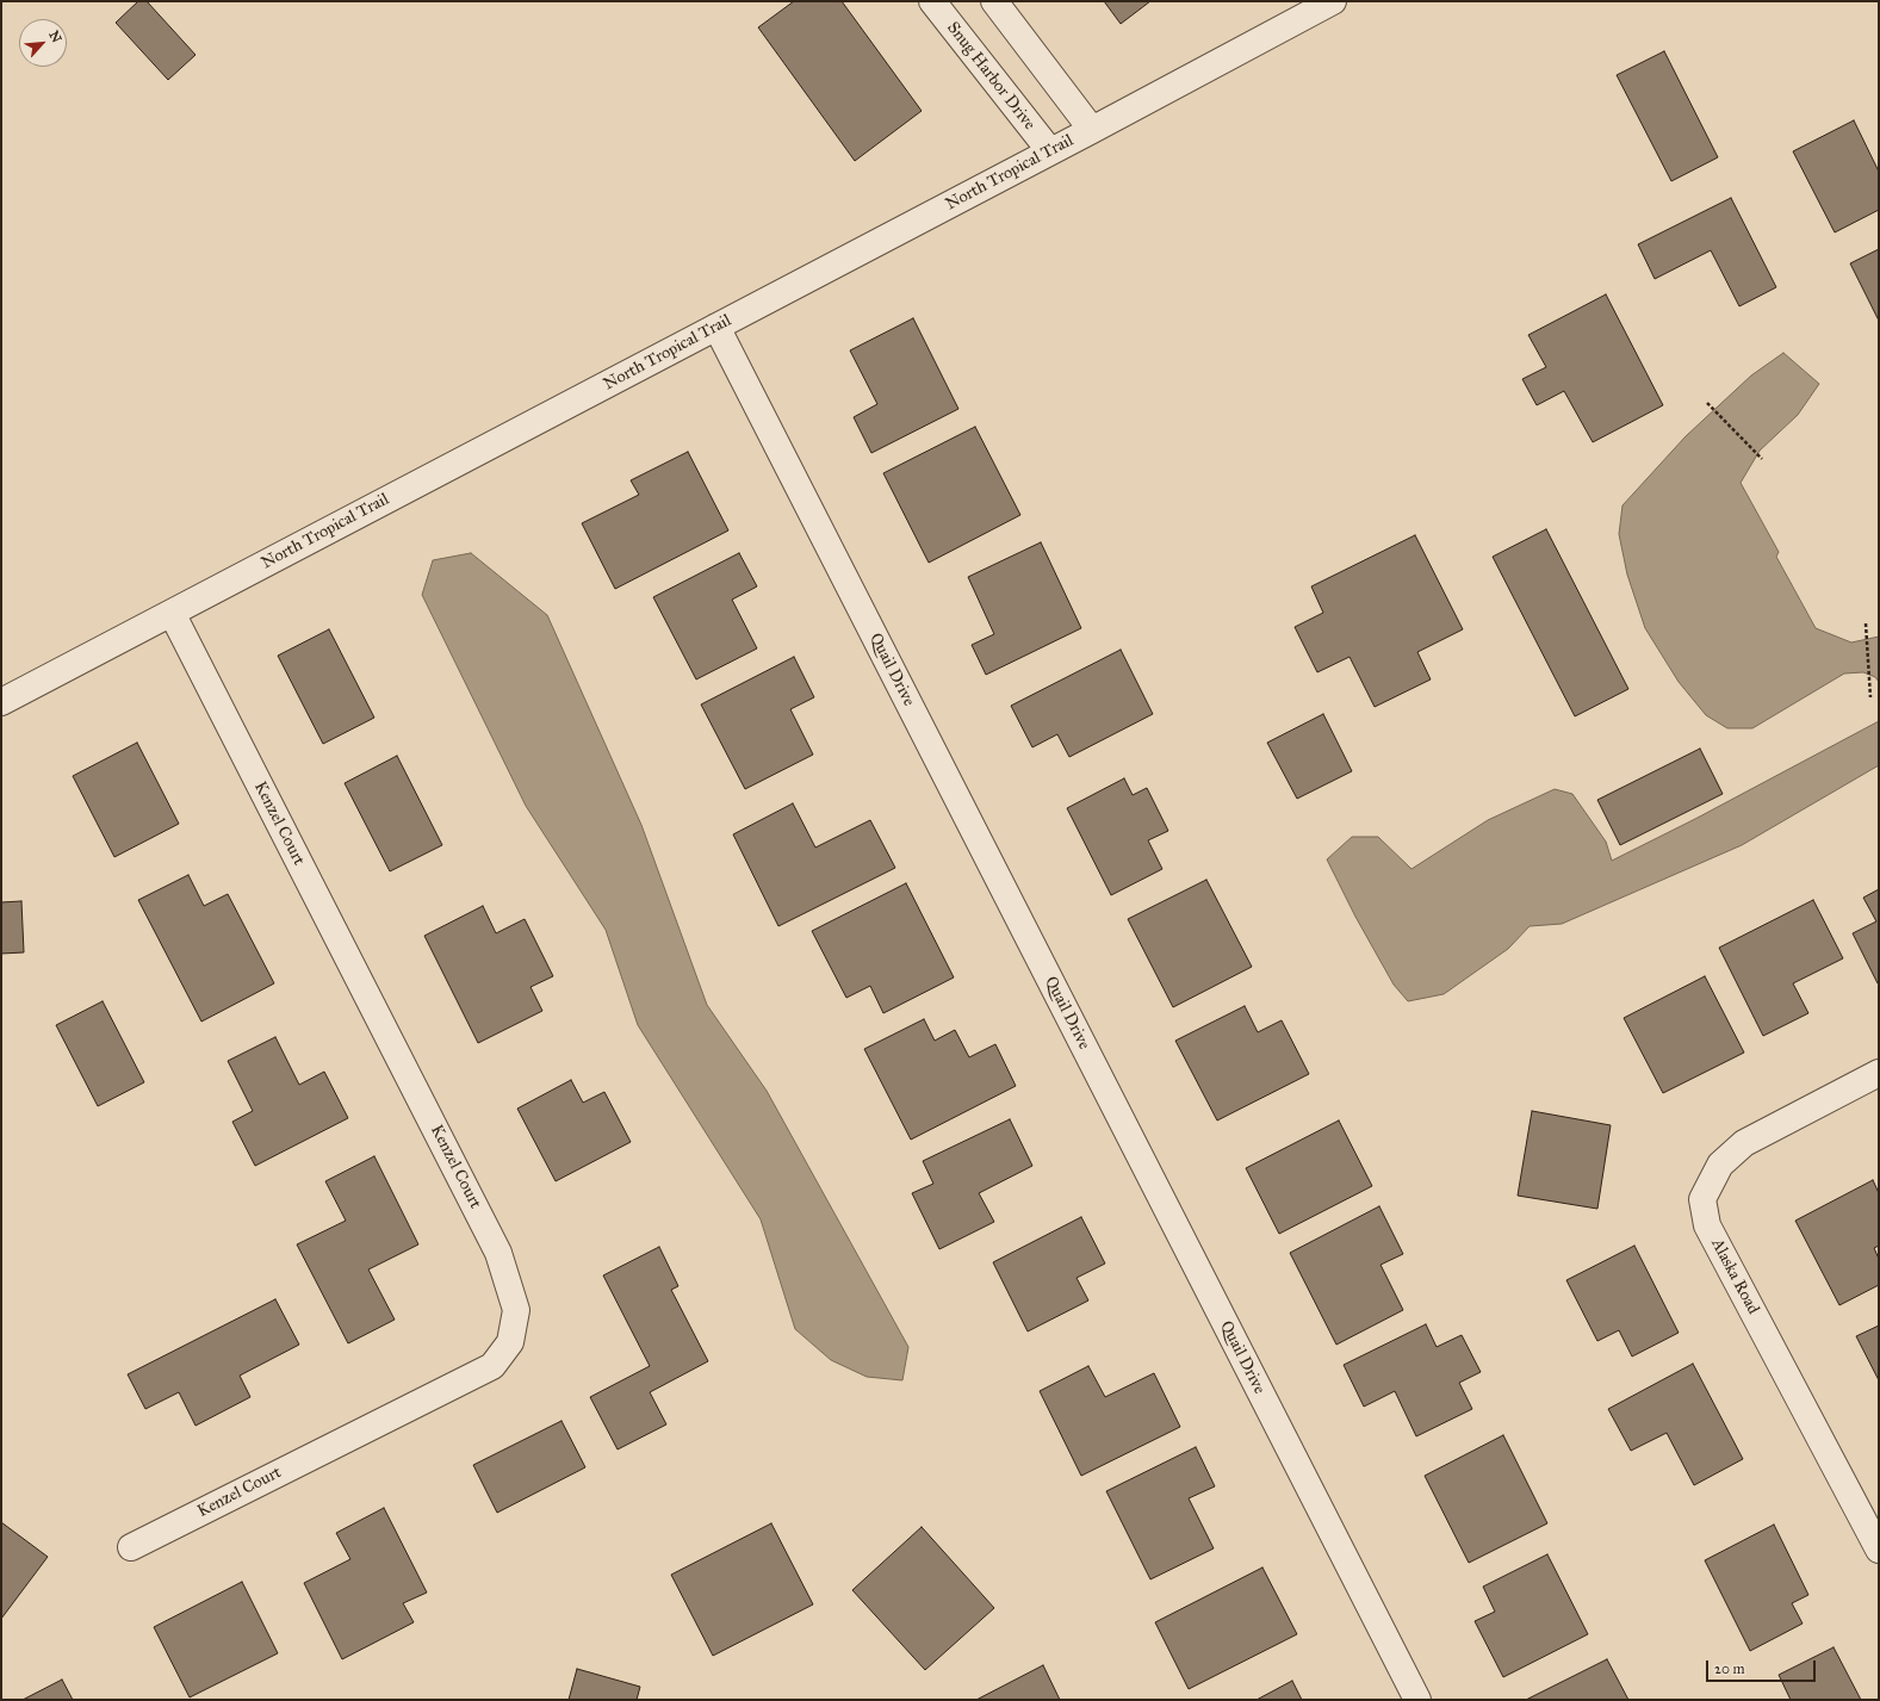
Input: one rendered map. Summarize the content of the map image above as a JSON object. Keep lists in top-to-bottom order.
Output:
{
  "streets": {
    "street": [
      "Snug Harbor Drive",
      "North Tropical Trail",
      "Quail Drive",
      "Kenzel Court",
      "Alaska Road"
    ]
  },
  "crossings": [
    ["Snug Harbor Drive", "North Tropical Trail"],
    ["North Tropical Trail", "Quail Drive"],
    ["North Tropical Trail", "Kenzel Court"]
  ],
  "scale_bar": "20 m",
  "north": "top right"
}
